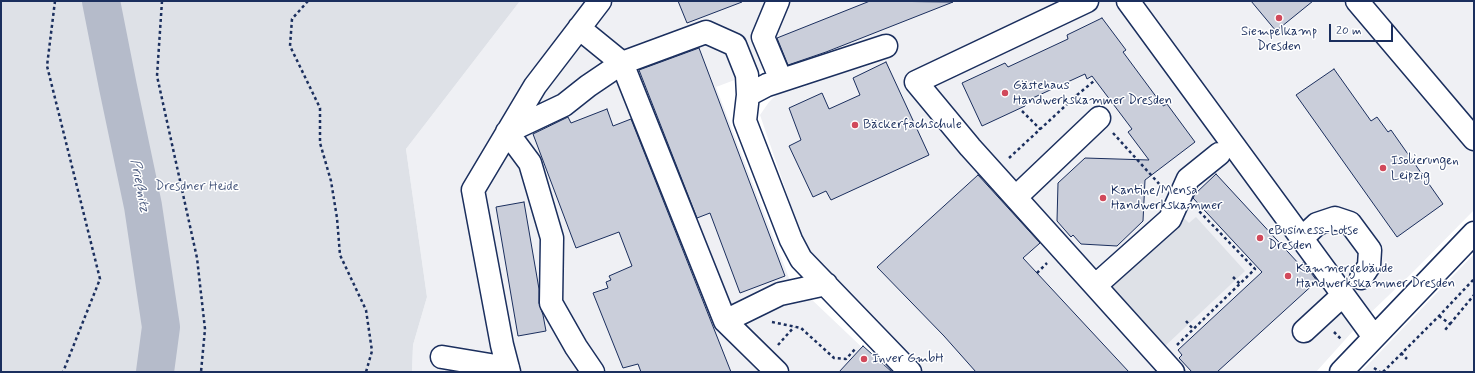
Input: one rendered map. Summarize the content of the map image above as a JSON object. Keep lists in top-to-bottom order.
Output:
{
  "water": ["Prießnitz"],
  "parks": ["Dresdner Heide"],
  "places": [
    "Siempelkamp Dresden",
    "Gästehaus Handwerkskammer Dresden",
    "Bäckerfachschule",
    "Isolierungen Leipzig",
    "Kantine/Mensa Handwerkskammer",
    "eBusiness-Lotse Dresden",
    "Kammergebäude Handwerkskammer Dresden",
    "Inver GmbH"
  ],
  "scale_bar": "20 m"
}
